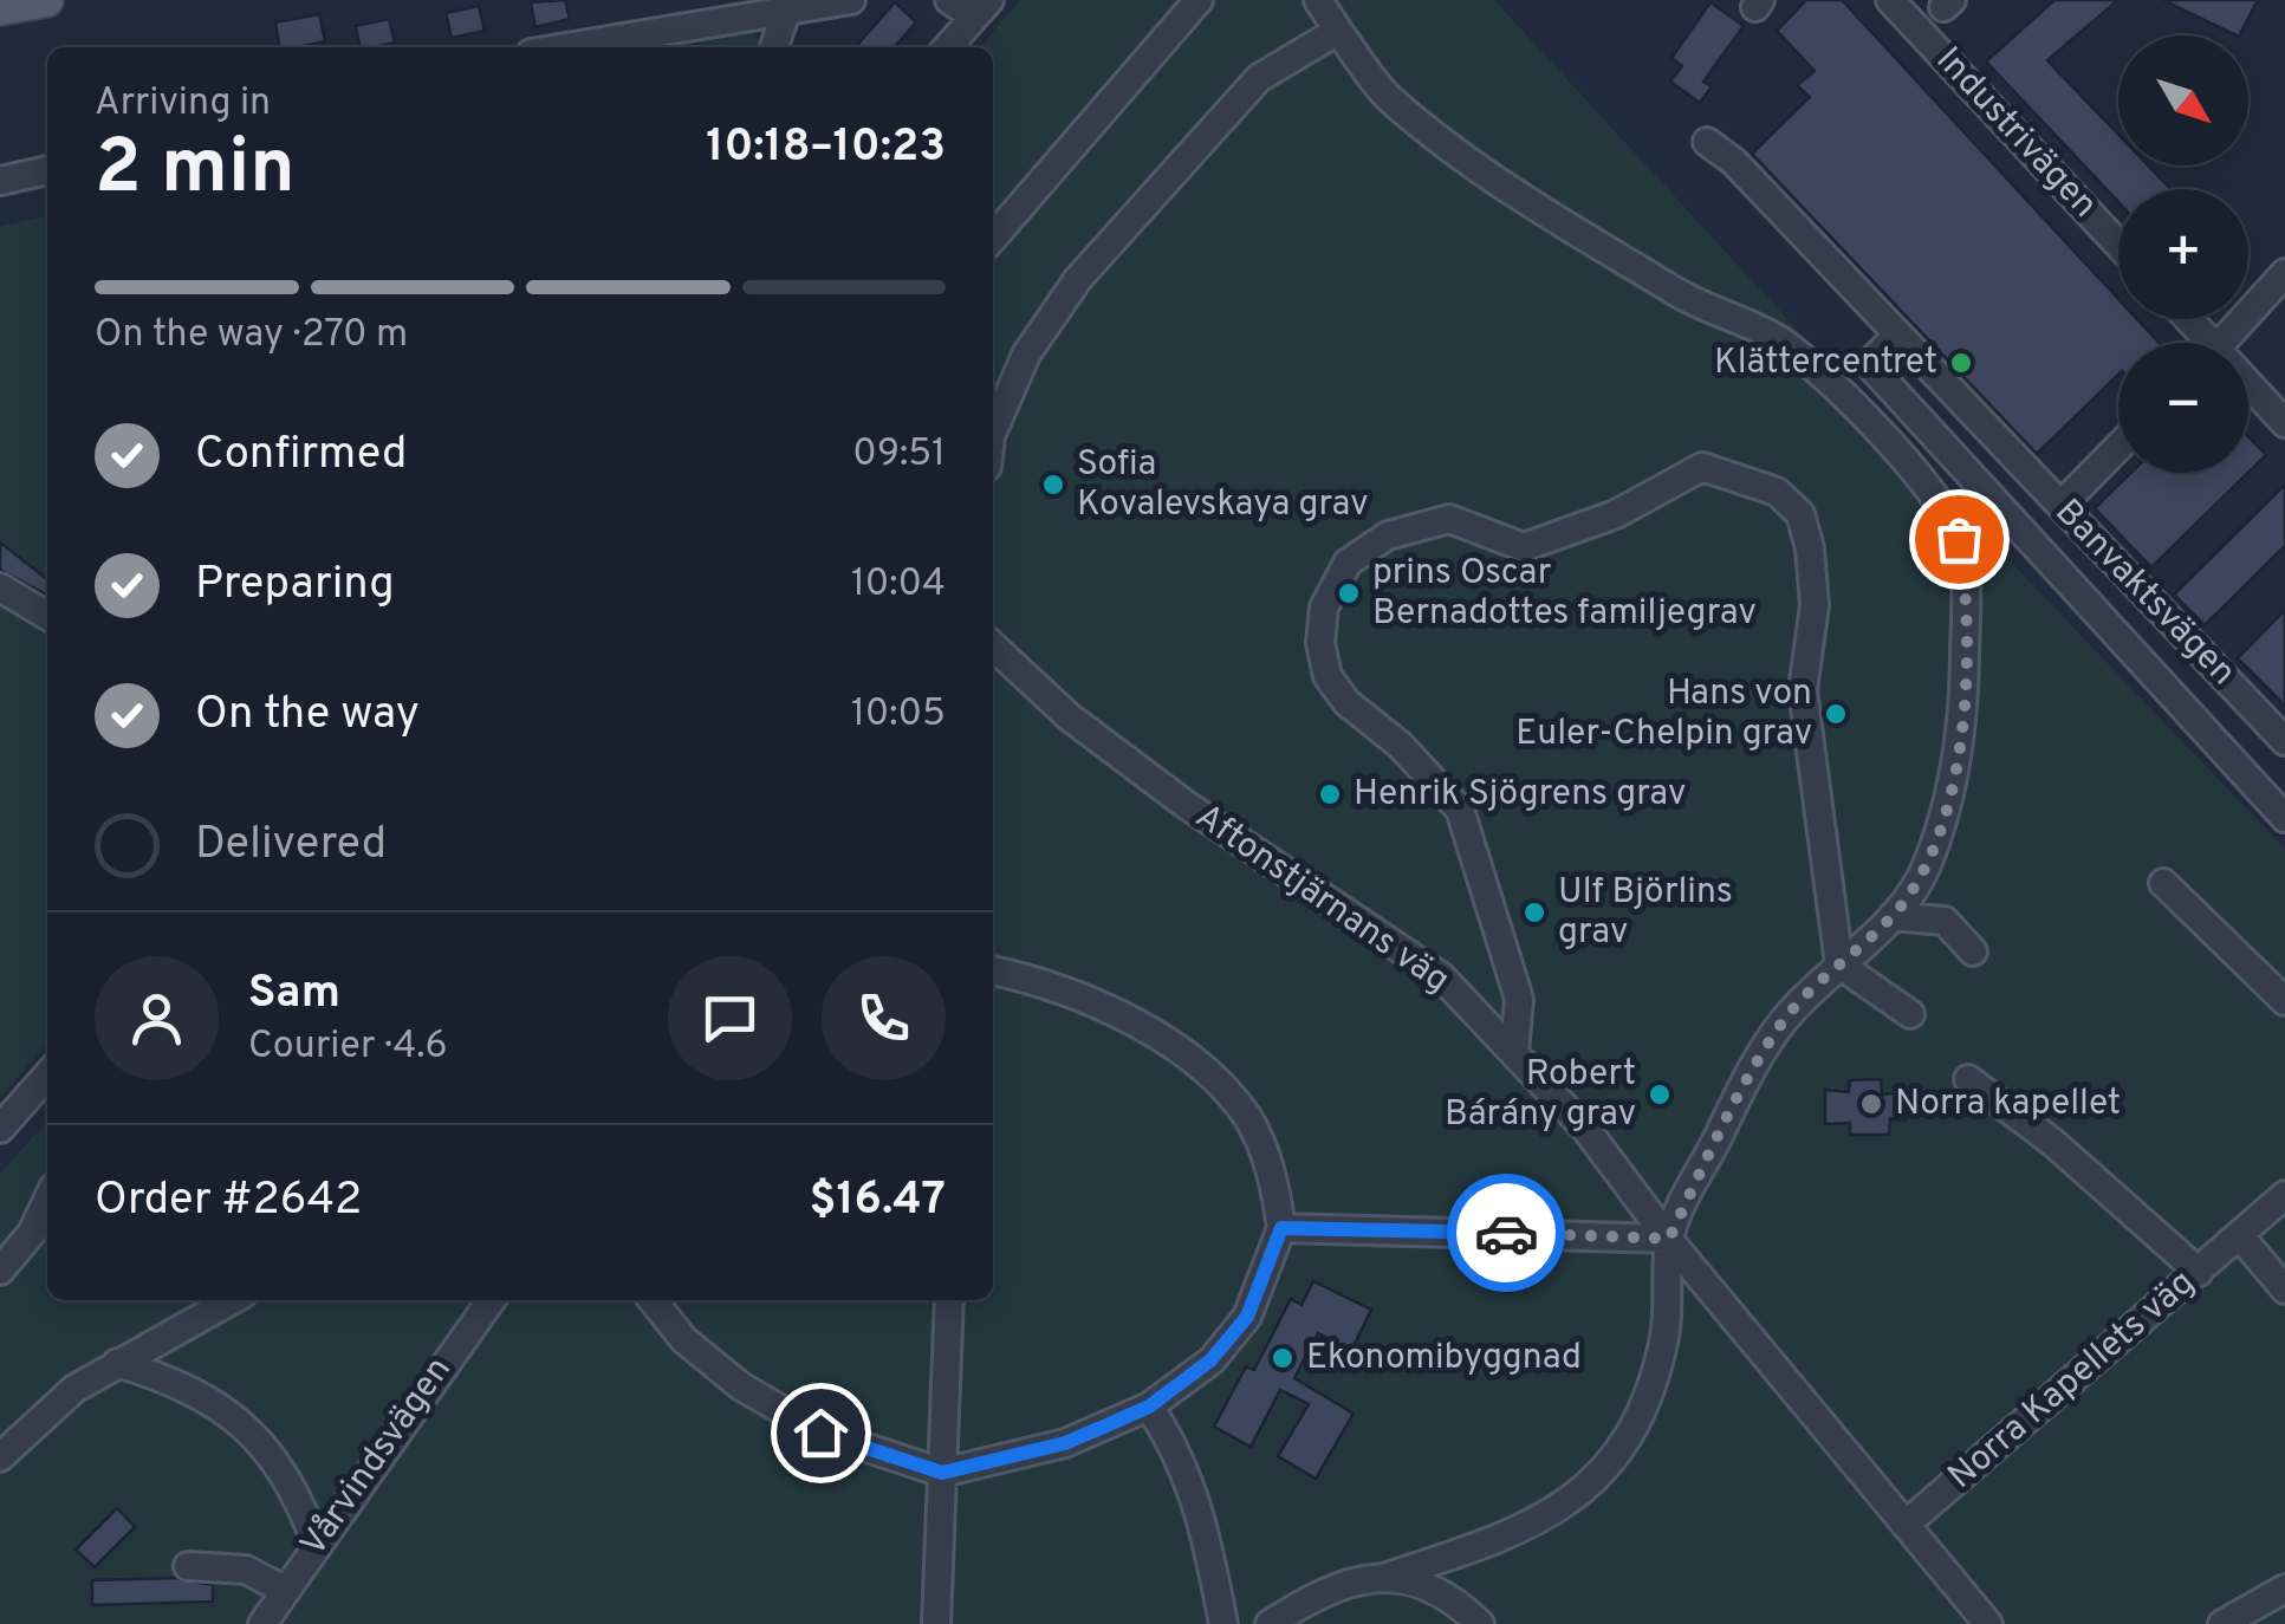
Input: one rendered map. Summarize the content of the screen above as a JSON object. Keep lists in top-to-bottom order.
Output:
{
  "streets": {
    "street": [
      "Industrivägen",
      "Banvaktsvägen",
      "Aftonstjärnans väg",
      "Norra Kapellets väg",
      "Vårvindsvägen"
    ]
  },
  "crossings": [
    ["Aftonstjärnans väg", "Norra Kapellets väg"]
  ],
  "places": [
    "Klättercentret",
    "Sofia Kovalevskaya grav",
    "prins Oscar Bernadottes familjegrav",
    "Hans von Euler-Chelpin grav",
    "Henrik Sjögrens grav",
    "Ulf Björlins grav",
    "Robert Bárány grav",
    "Norra kapellet",
    "Ekonomibyggnad"
  ],
  "north": "bottom right",
  "page": {
    "map_buttons": ["+", "−"],
    "heading": ["2 min", "Arriving in", "10:18–10:23"],
    "panel": [
      "Sam",
      "Courier · 4.6",
      "Order #2642",
      "$16.47"
    ],
    "bar": "On the way · 270 m",
    "list": [
      ["Confirmed", "09:51"],
      ["Preparing", "10:04"],
      ["On the way", "10:05"],
      "Delivered"
    ]
  }
}
